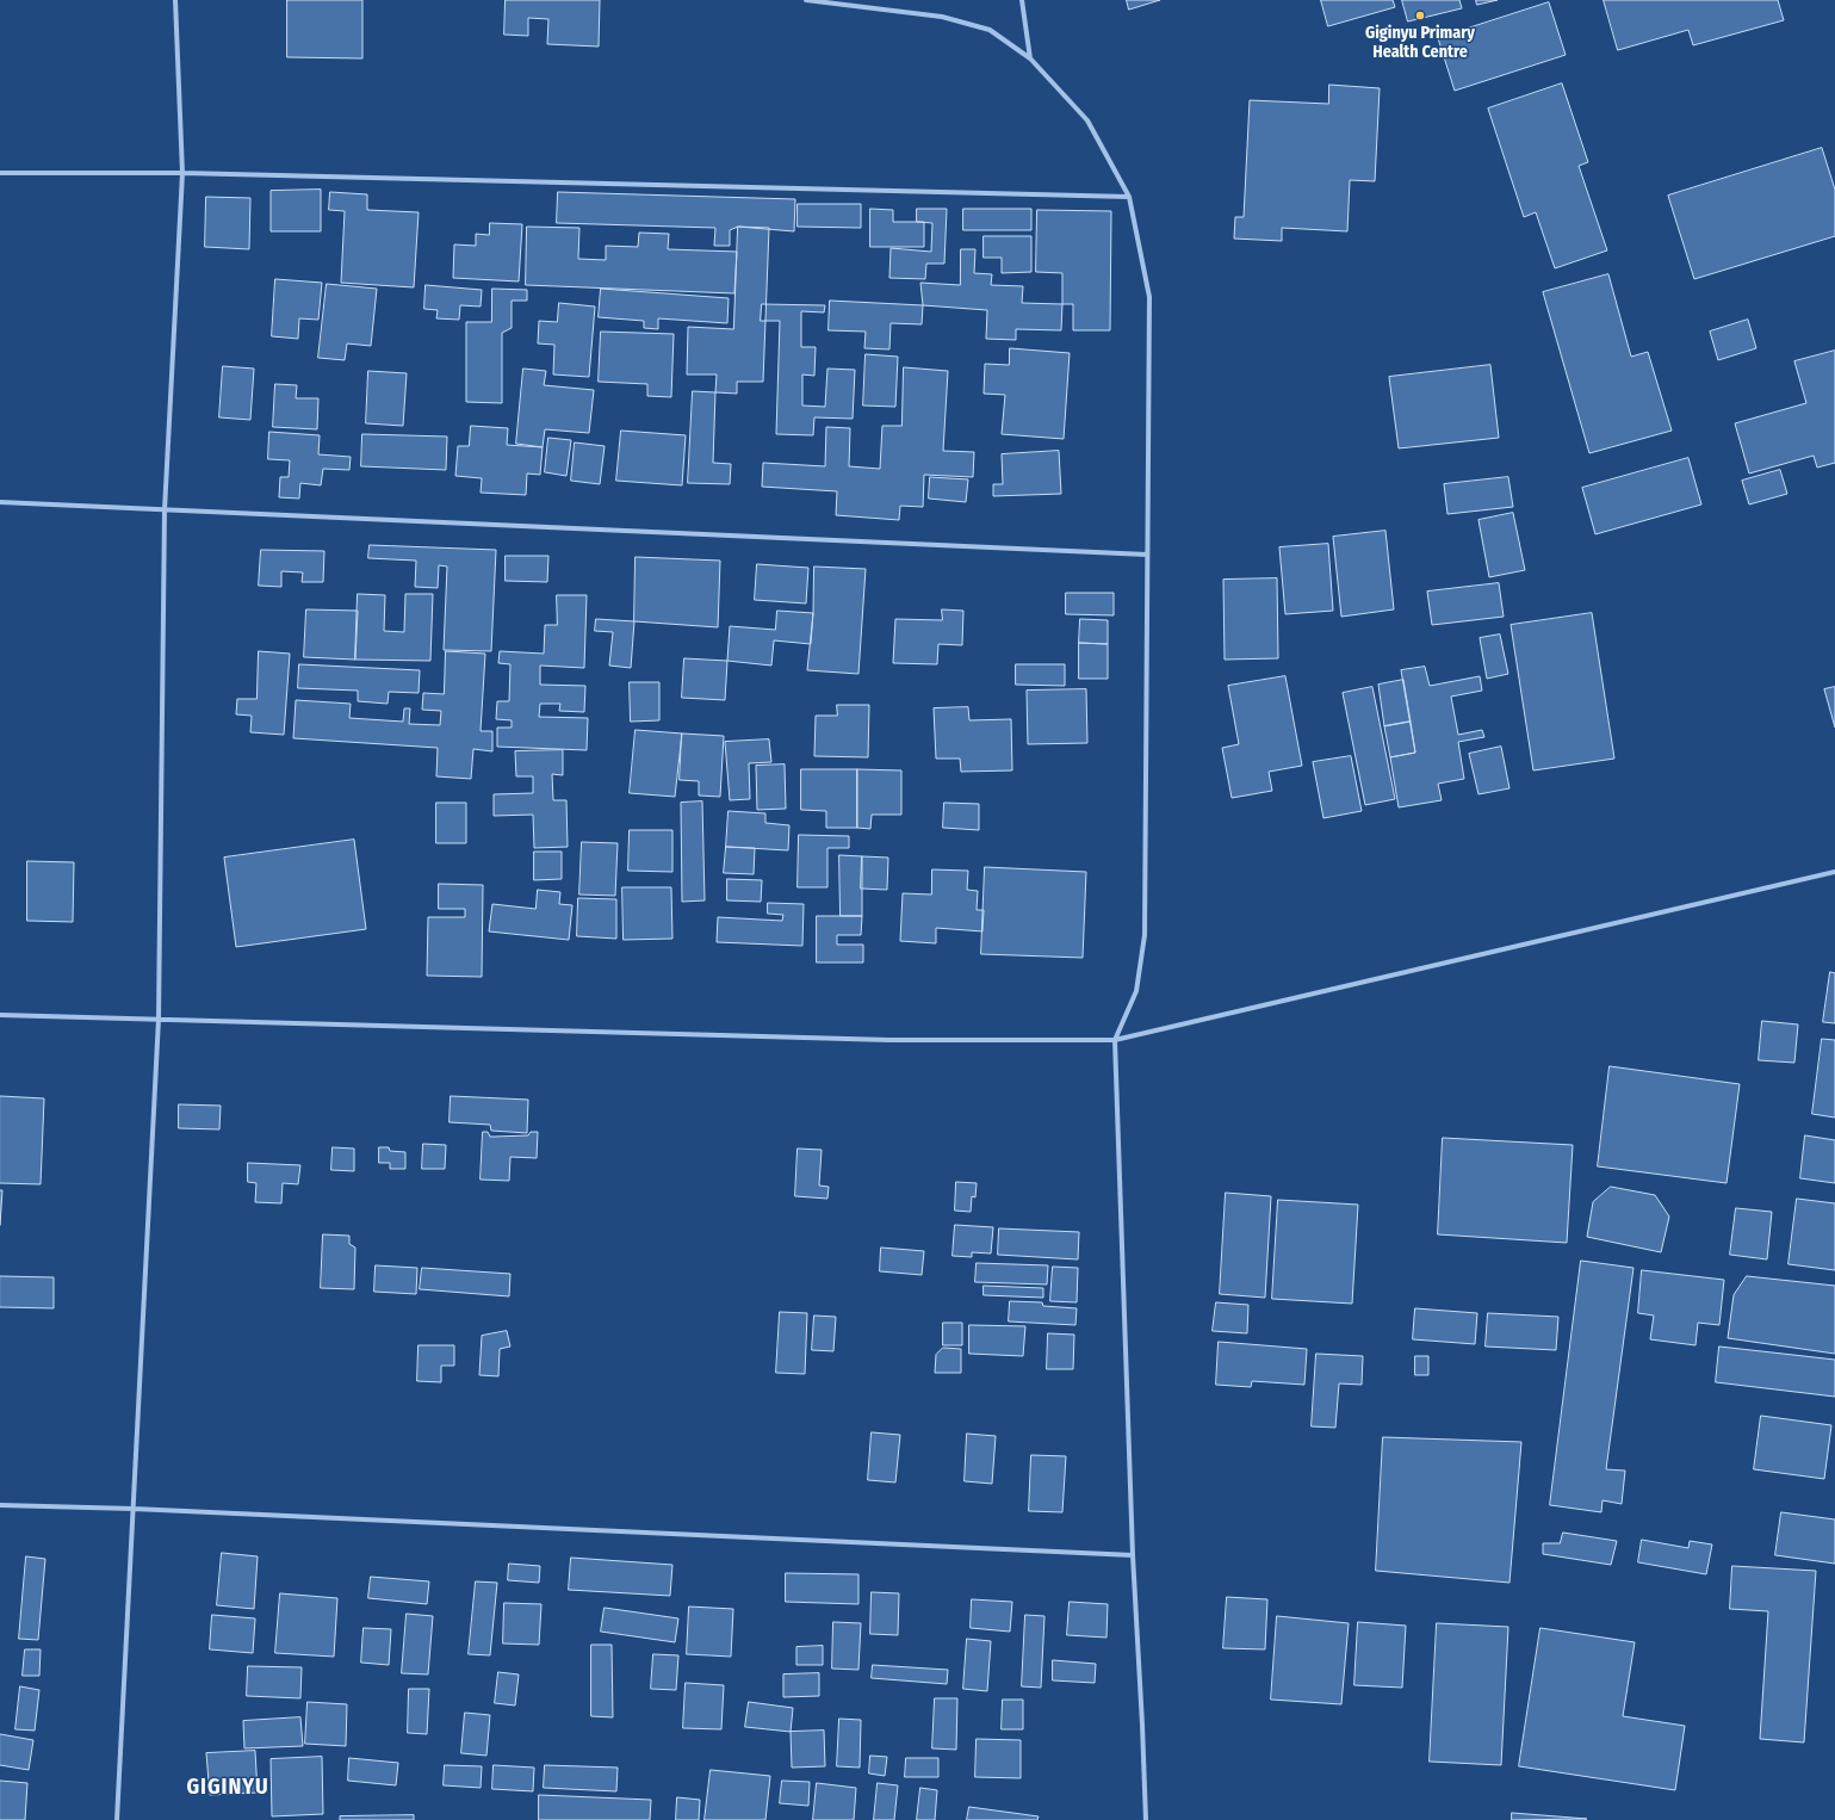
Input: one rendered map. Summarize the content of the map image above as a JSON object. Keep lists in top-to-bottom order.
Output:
{
  "districts": ["GIGINYU"],
  "places": ["Giginyu Primary Health Centre"]
}
